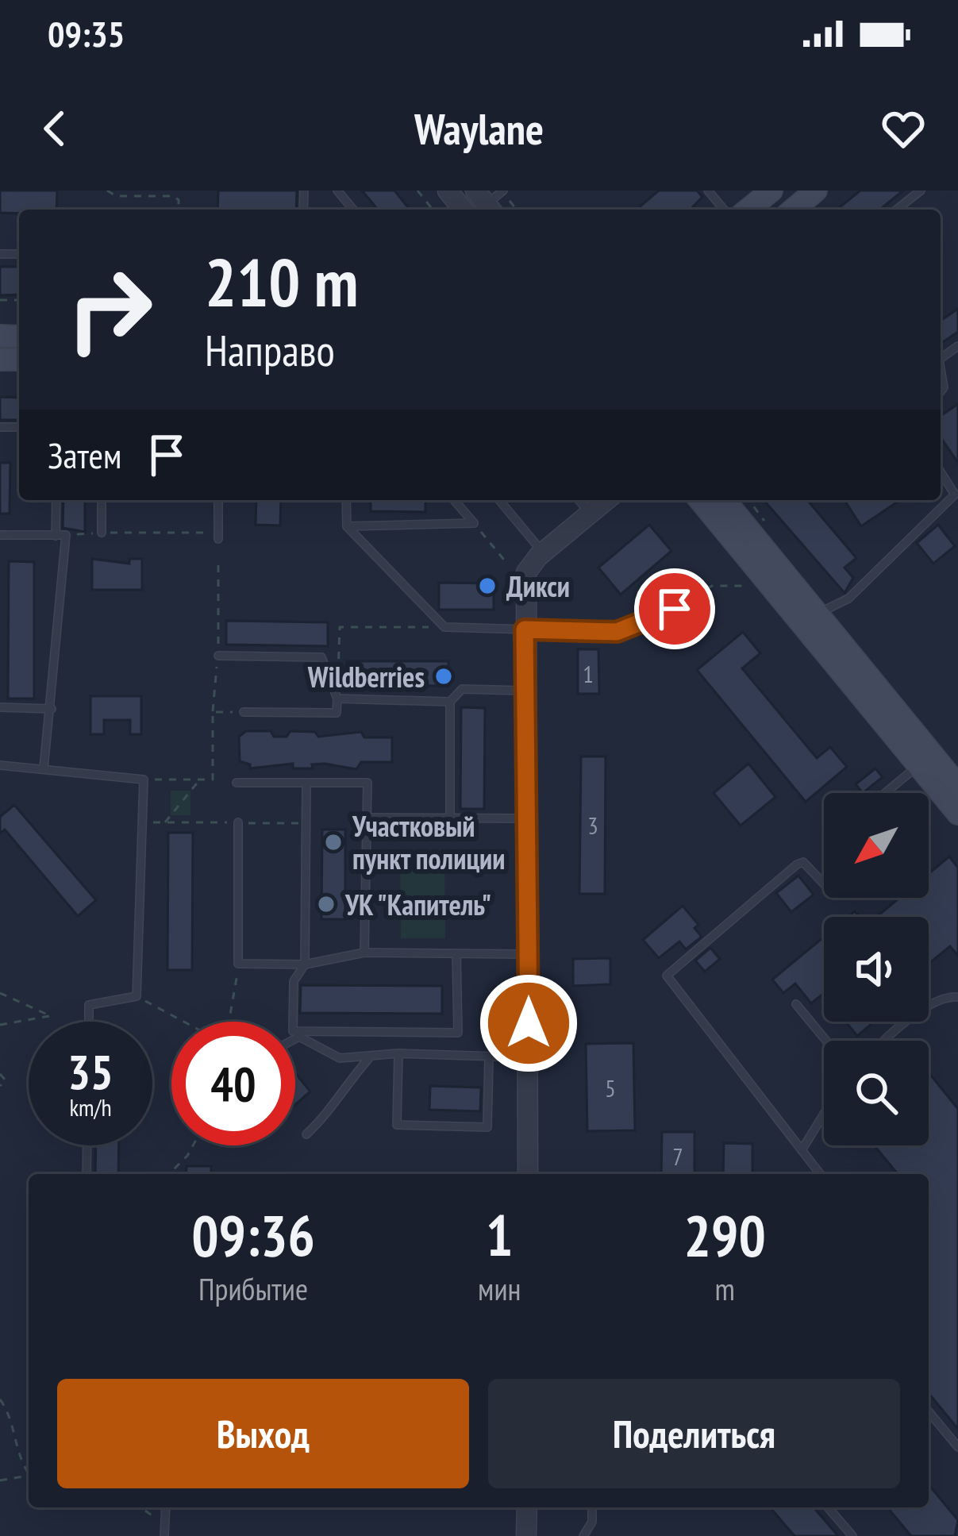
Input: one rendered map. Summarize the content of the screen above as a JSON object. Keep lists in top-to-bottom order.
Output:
{
  "places": [
    "Дикси",
    "Wildberries",
    "Участковый пункт полиции",
    "УК \"Капитель\""
  ],
  "house_numbers": [
    "1",
    "3",
    "5",
    "7"
  ],
  "north": "bottom left",
  "page": {
    "status": "09:35",
    "header": "Waylane",
    "turn": ["210 m", "Направо"],
    "then": "Затем",
    "speed": "35 km/h",
    "limit": "40",
    "eta": [
      "09:36",
      "Прибытие",
      "1",
      "мин",
      "290",
      "m"
    ],
    "buttons": ["Выход", "Поделиться"]
  }
}
